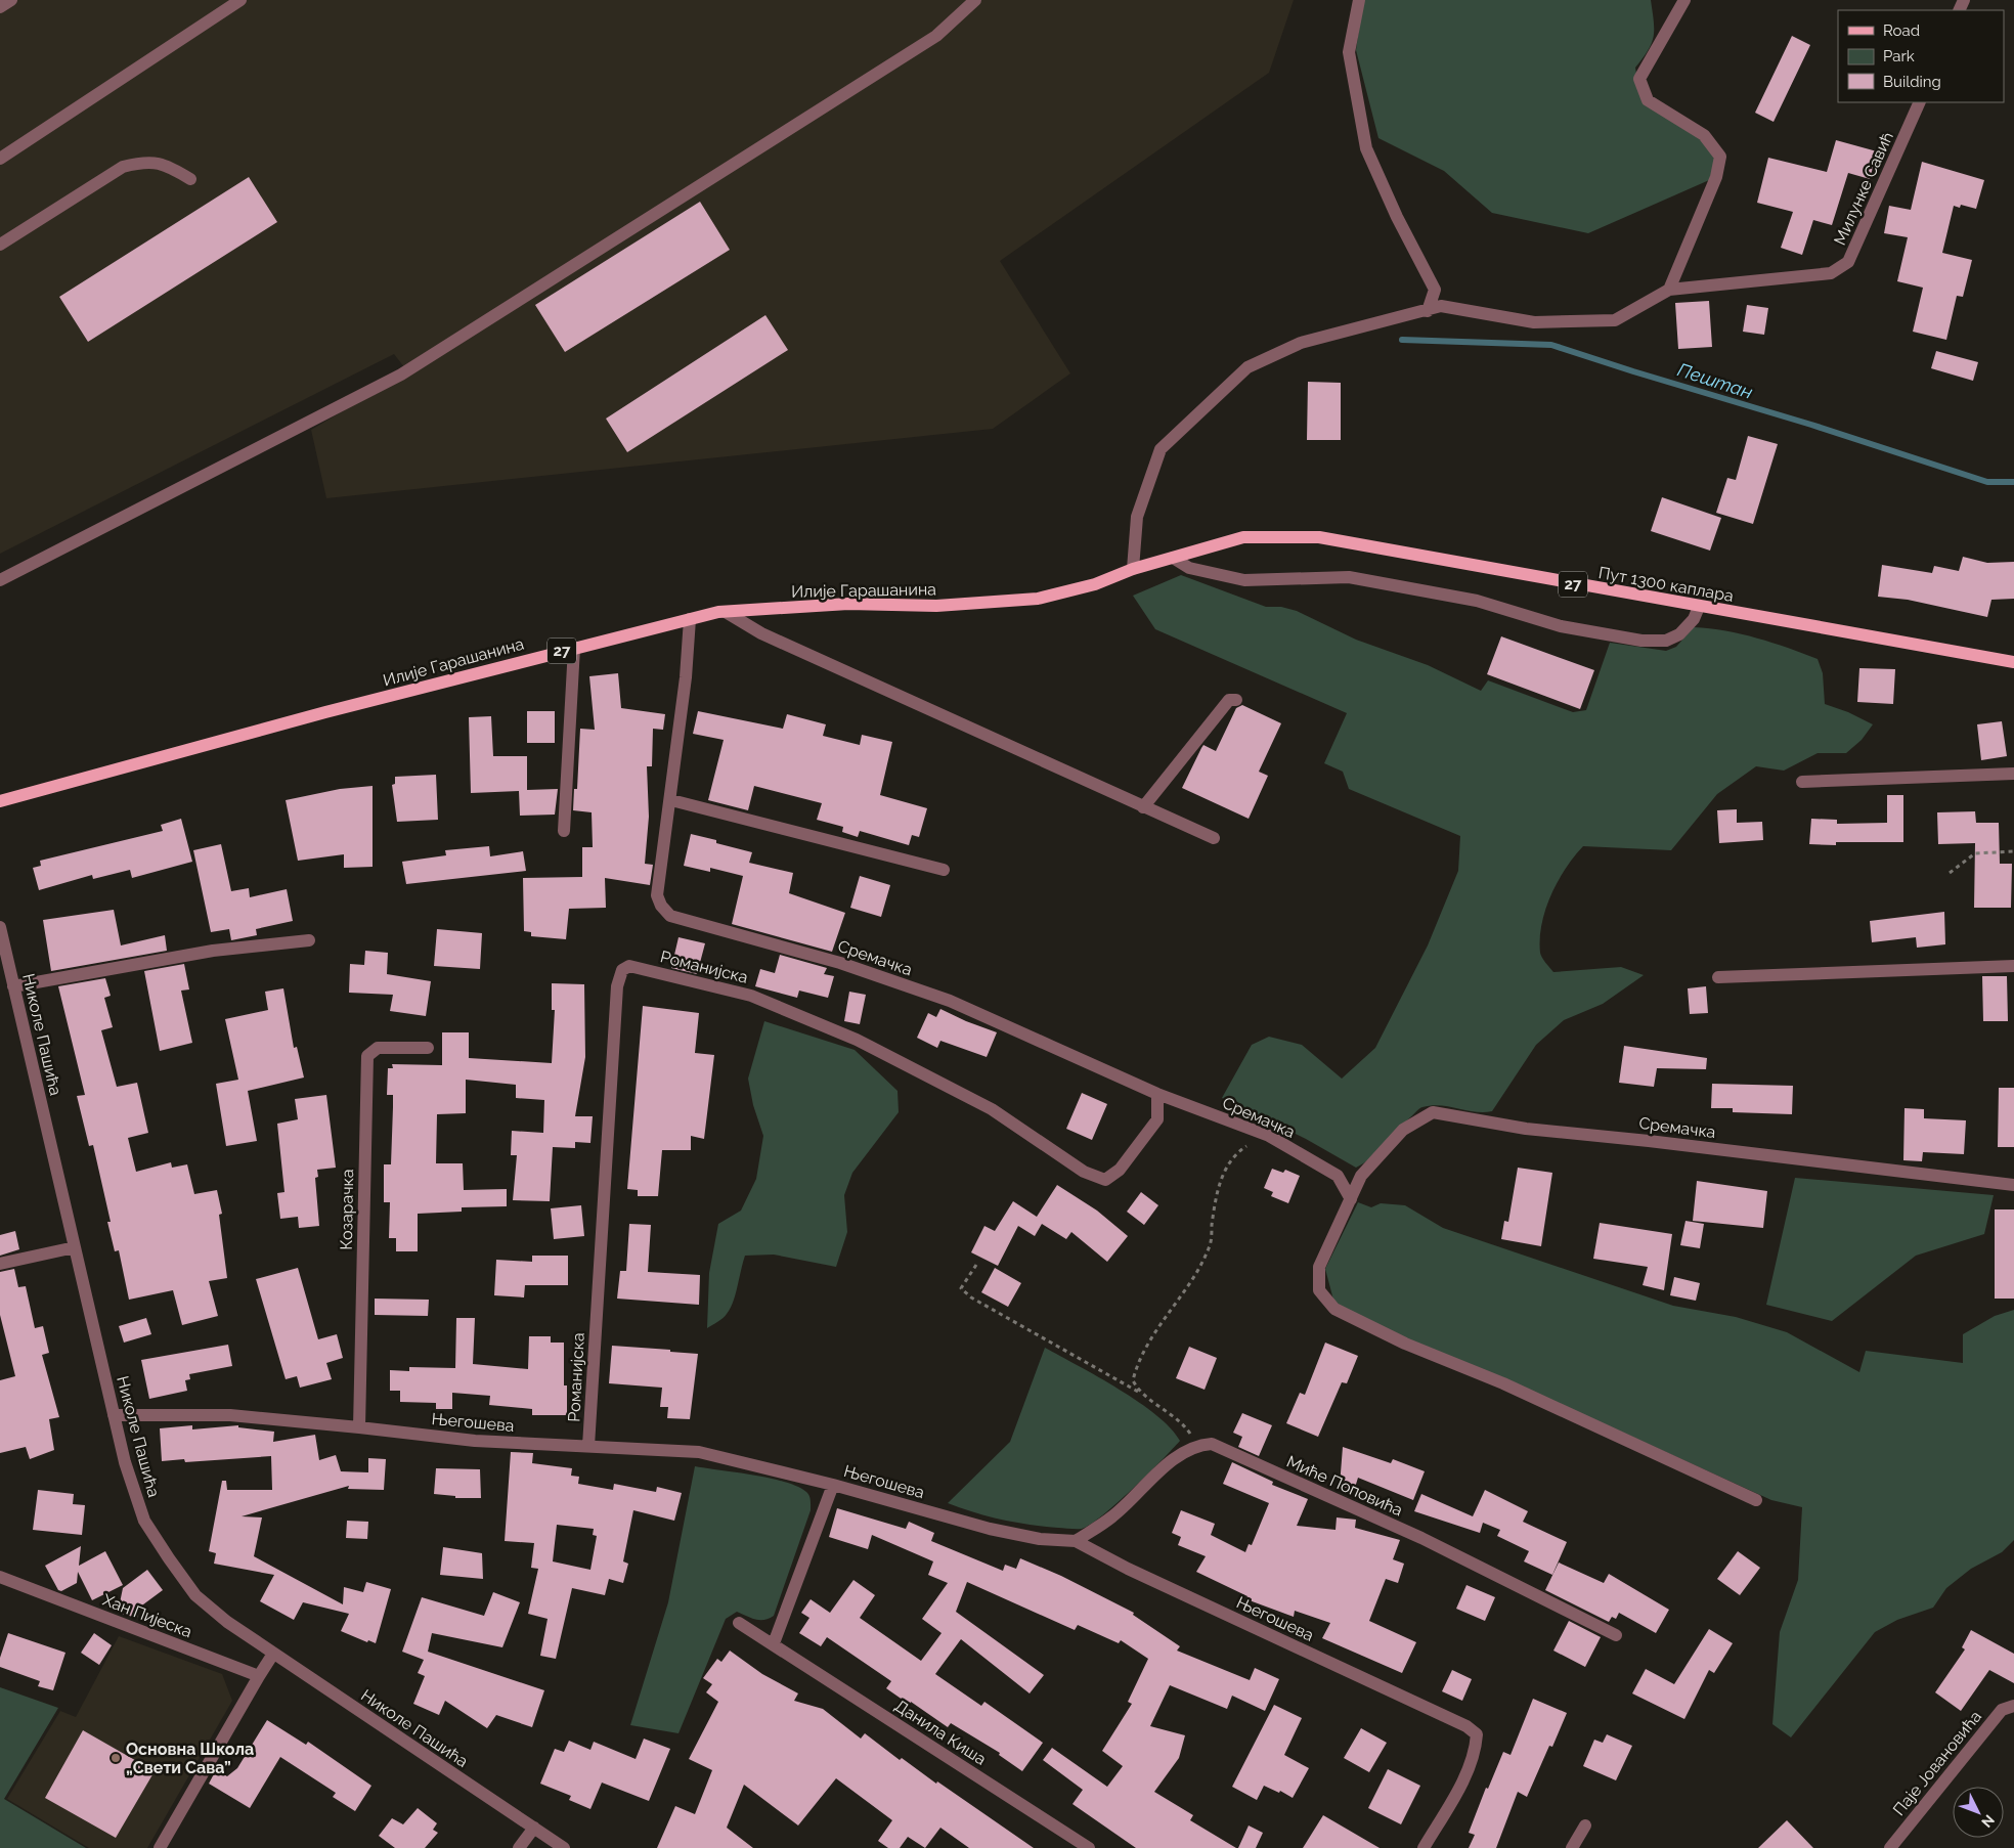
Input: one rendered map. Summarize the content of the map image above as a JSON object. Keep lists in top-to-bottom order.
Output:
{
  "streets": {
    "main road": ["27", "Пут 1300 каплара", "Илије Гарашанина"],
    "street": [
      "Милунке Савић",
      "Сремачка",
      "Романијска",
      "Николе Пашића",
      "Козарачка",
      "Његошева",
      "Миће Поповића",
      "Хан Пијеска",
      "Данила Киша",
      "Паје Јовановића"
    ]
  },
  "crossings": [
    ["Пут 1300 каплара", "Илије Гарашанина"],
    ["Илије Гарашанина", "Сремачка"],
    ["Сремачка", "Романијска"],
    ["Романијска", "Његошева"],
    ["Николе Пашића", "Његошева"],
    ["Козарачка", "Његошева"]
  ],
  "water": ["Пештан"],
  "places": ["Основна Школа „Свети Сава”"],
  "legend": ["Road", "Park", "Building"],
  "north": "bottom right"
}
